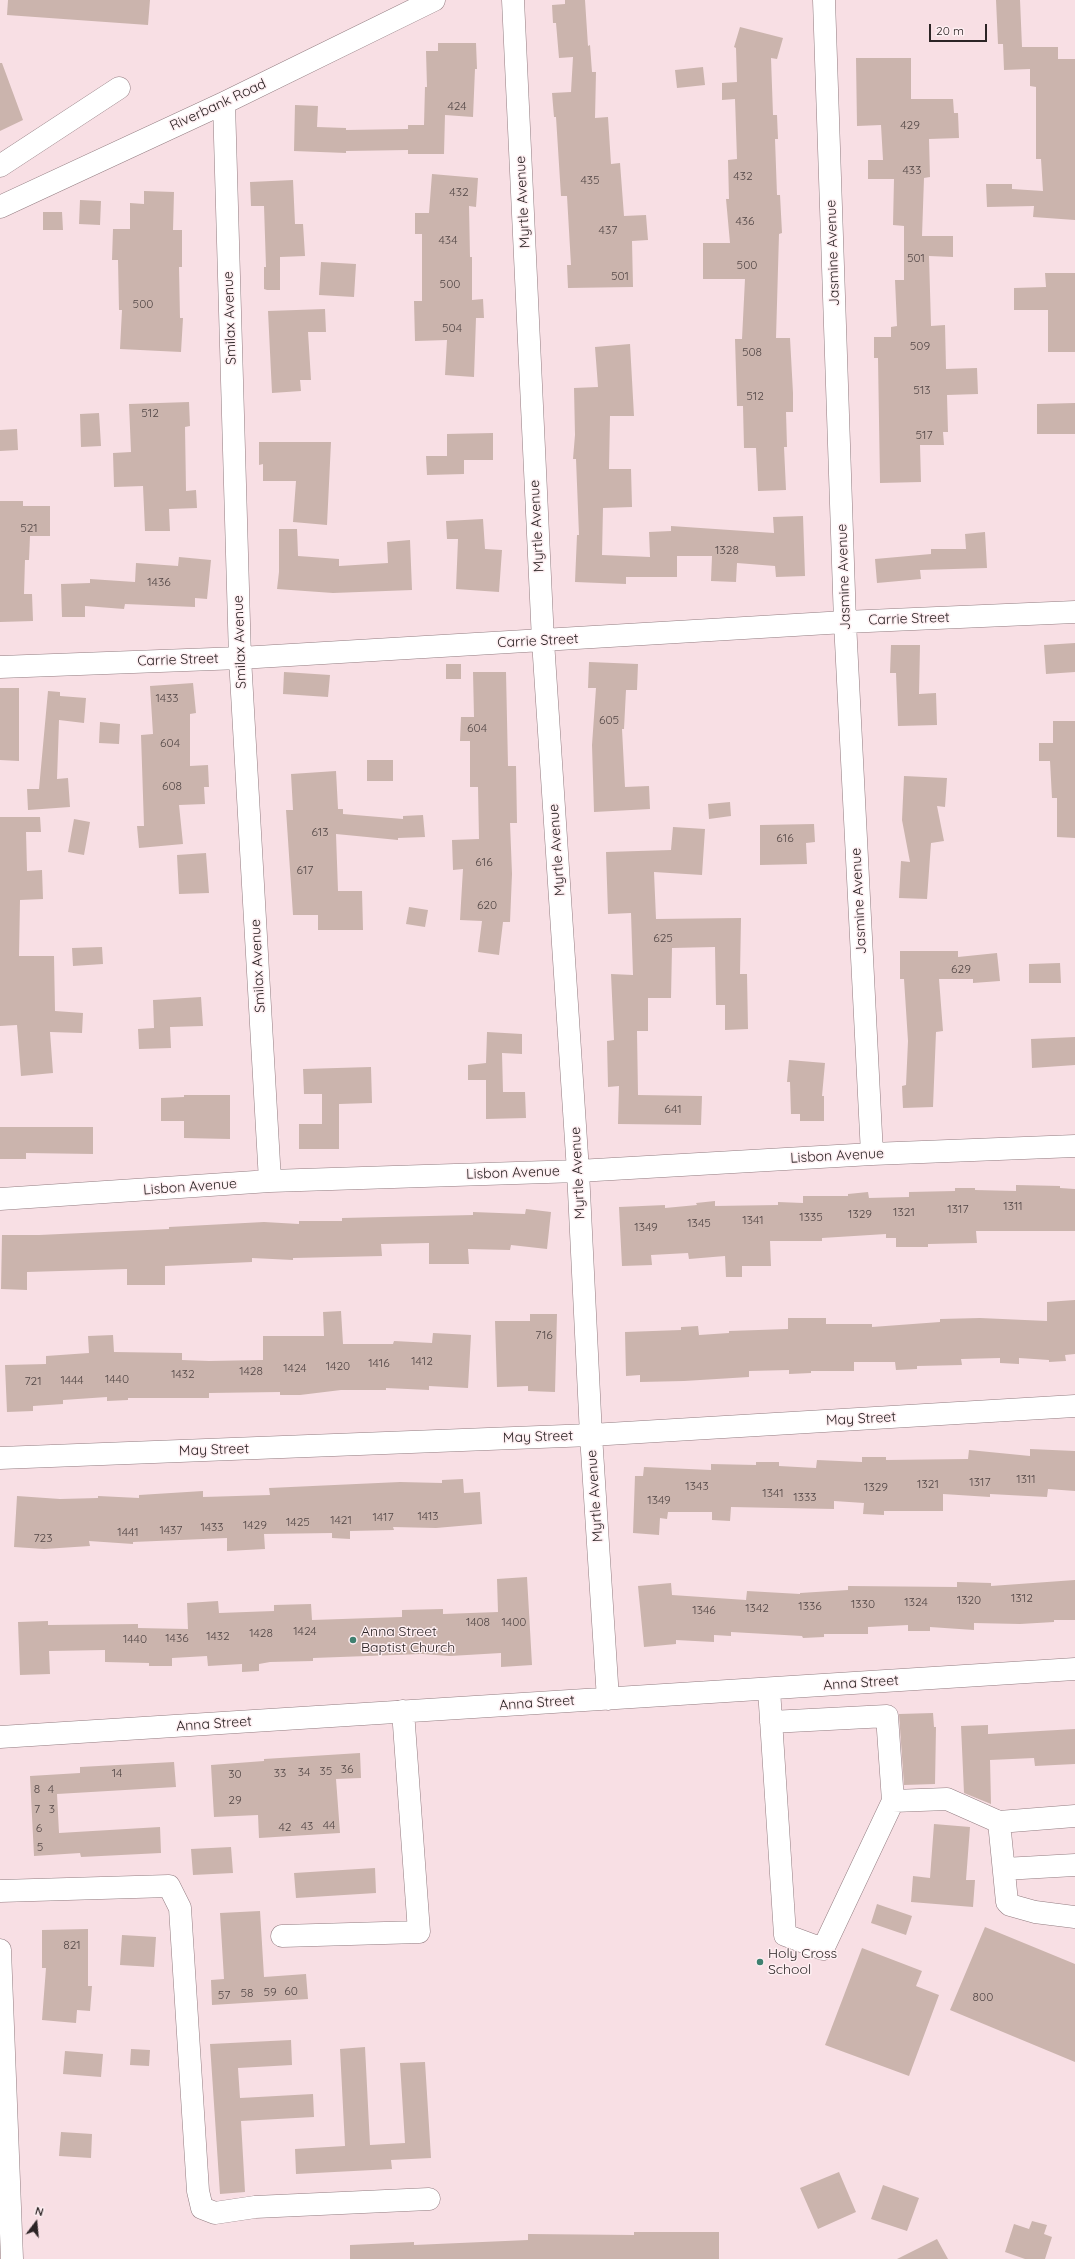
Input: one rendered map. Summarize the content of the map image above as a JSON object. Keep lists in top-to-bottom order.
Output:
{
  "streets": {
    "street": [
      "Riverbank Road",
      "Myrtle Avenue",
      "Jasmine Avenue",
      "Smilax Avenue",
      "Carrie Street",
      "Lisbon Avenue",
      "May Street",
      "Anna Street"
    ]
  },
  "crossings": [
    ["Riverbank Road", "Smilax Avenue"],
    ["Myrtle Avenue", "Carrie Street"],
    ["Myrtle Avenue", "Lisbon Avenue"],
    ["Myrtle Avenue", "May Street"],
    ["Myrtle Avenue", "Anna Street"],
    ["Jasmine Avenue", "Carrie Street"],
    ["Jasmine Avenue", "Lisbon Avenue"],
    ["Smilax Avenue", "Carrie Street"],
    ["Smilax Avenue", "Lisbon Avenue"]
  ],
  "places": ["Anna Street Baptist Church", "Holy Cross School"],
  "house_numbers": [
    "424",
    "429",
    "433",
    "432",
    "435",
    "432",
    "436",
    "437",
    "434",
    "501",
    "500",
    "501",
    "500",
    "500",
    "504",
    "509",
    "508",
    "513",
    "512",
    "512",
    "517",
    "521",
    "1328",
    "1436",
    "1433",
    "605",
    "604",
    "604",
    "608",
    "613",
    "616",
    "616",
    "617",
    "620",
    "625",
    "629",
    "641",
    "1311",
    "1317",
    "1321",
    "1329",
    "1335",
    "1341",
    "1345",
    "1349",
    "716",
    "1412",
    "1416",
    "1420",
    "1424",
    "1428",
    "1432",
    "1440",
    "1444",
    "721",
    "1311",
    "1317",
    "1321",
    "1343",
    "1329",
    "1341",
    "1333",
    "1349",
    "1413",
    "1417",
    "1421",
    "1425",
    "1429",
    "1433",
    "1437",
    "1441",
    "723",
    "1312",
    "1320",
    "1324",
    "1330",
    "1336",
    "1342",
    "1346",
    "1408",
    "1400",
    "1424",
    "1428",
    "1432",
    "1436",
    "1440",
    "36",
    "35",
    "34",
    "14",
    "33",
    "30",
    "8",
    "4",
    "29",
    "7",
    "3",
    "44",
    "43",
    "42",
    "6",
    "5",
    "821",
    "60",
    "59",
    "58",
    "57",
    "800"
  ],
  "scale_bar": "20 m",
  "north": "top"
}
